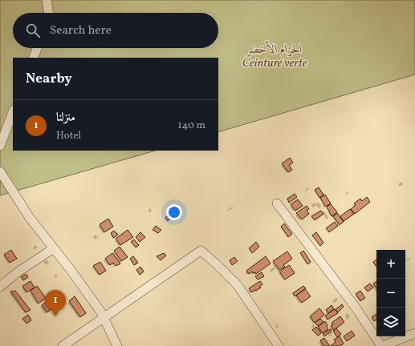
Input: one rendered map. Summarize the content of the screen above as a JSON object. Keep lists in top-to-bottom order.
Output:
{
  "parks": ["الحزام الأخضر Ceinture verte"],
  "page": {
    "search": "Search here",
    "heading": "Nearby",
    "list": [
      {
        "mark": "1",
        "name": "منزلنا",
        "note": "Hotel",
        "value": "140 m"
      }
    ],
    "map_buttons": ["+", "−"],
    "pins": "1"
  }
}
